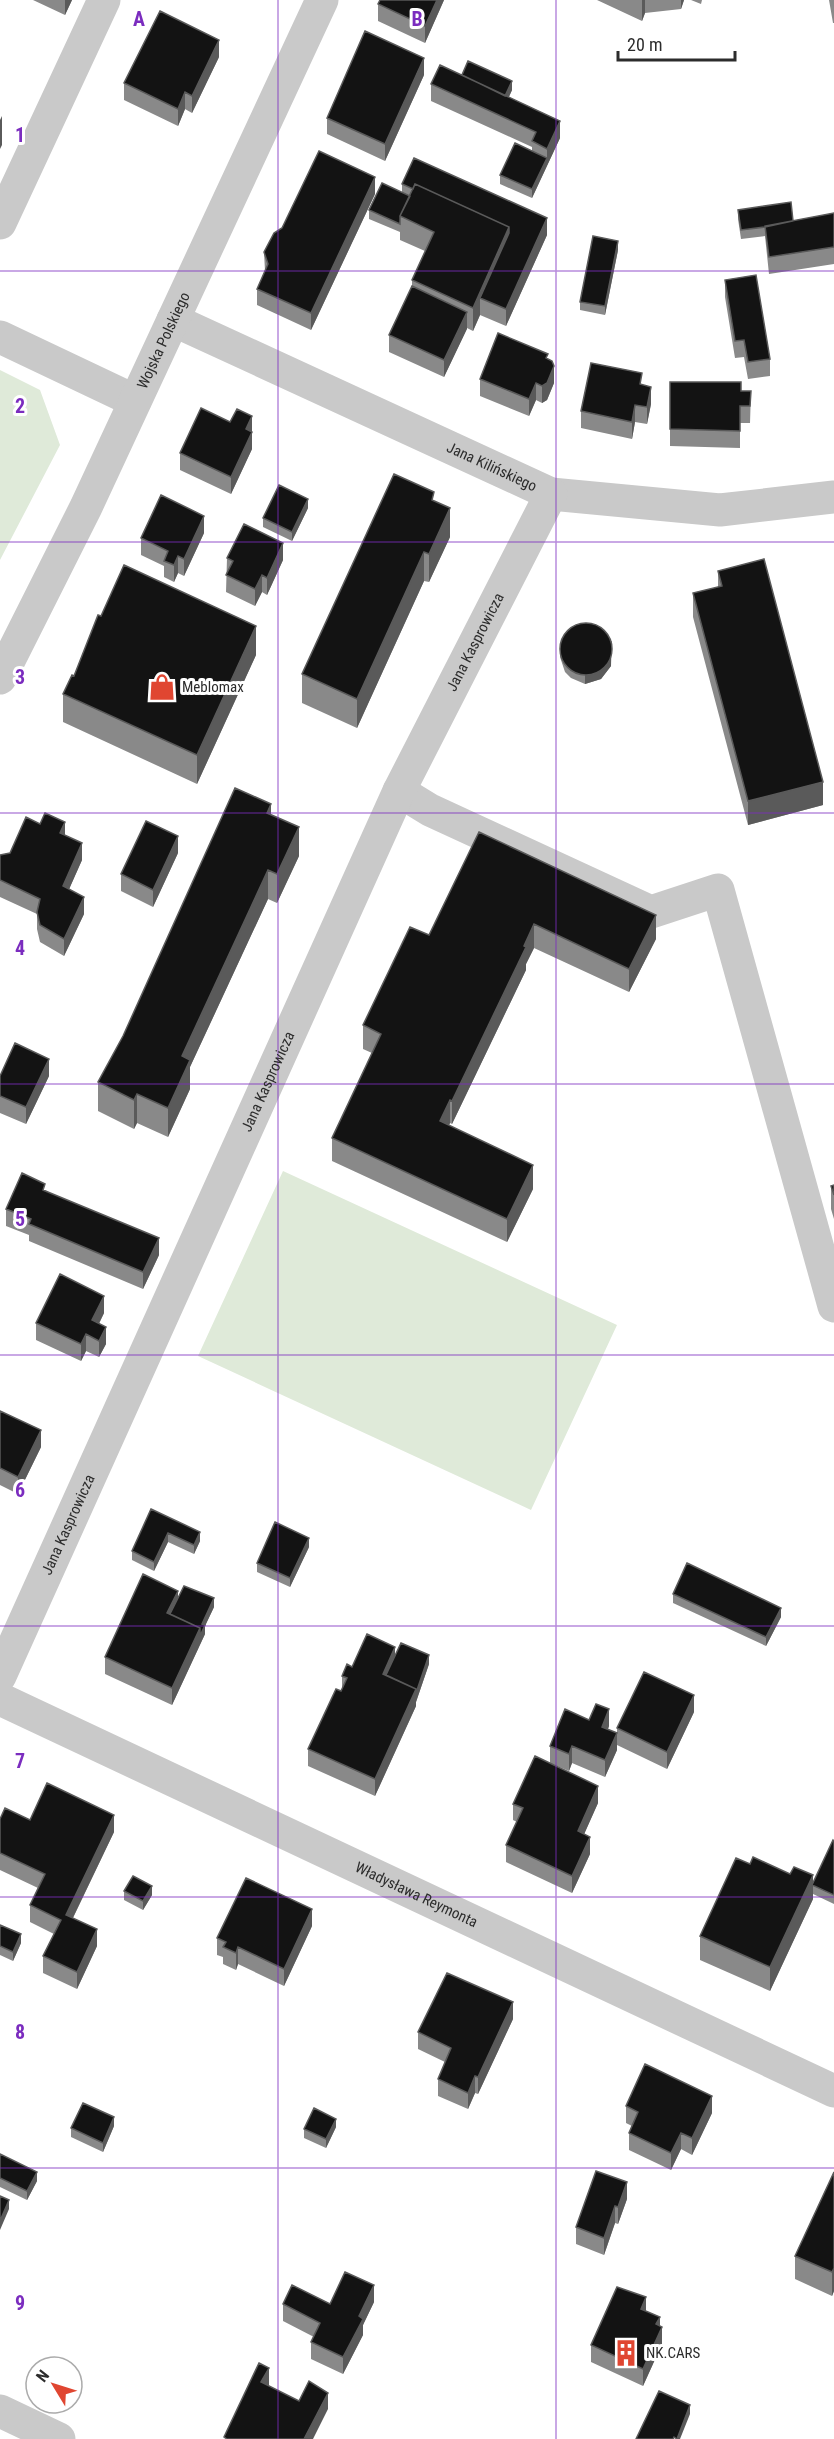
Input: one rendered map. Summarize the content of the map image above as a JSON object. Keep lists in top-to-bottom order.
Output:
{
  "streets": {
    "street": [
      "Wojska Polskiego",
      "Jana Kilińskiego",
      "Jana Kasprowicza",
      "Władysława Reymonta"
    ]
  },
  "crossings": [
    ["Wojska Polskiego", "Jana Kilińskiego"],
    ["Jana Kilińskiego", "Jana Kasprowicza"]
  ],
  "places": {
    "shop": ["Meblomax"],
    "building": ["NK.CARS"]
  },
  "scale_bar": "20 m",
  "north": "top left",
  "grid": {
    "columns": ["A", "B"],
    "rows": [
      "1",
      "2",
      "3",
      "4",
      "5",
      "6",
      "7",
      "8",
      "9"
    ]
  }
}
